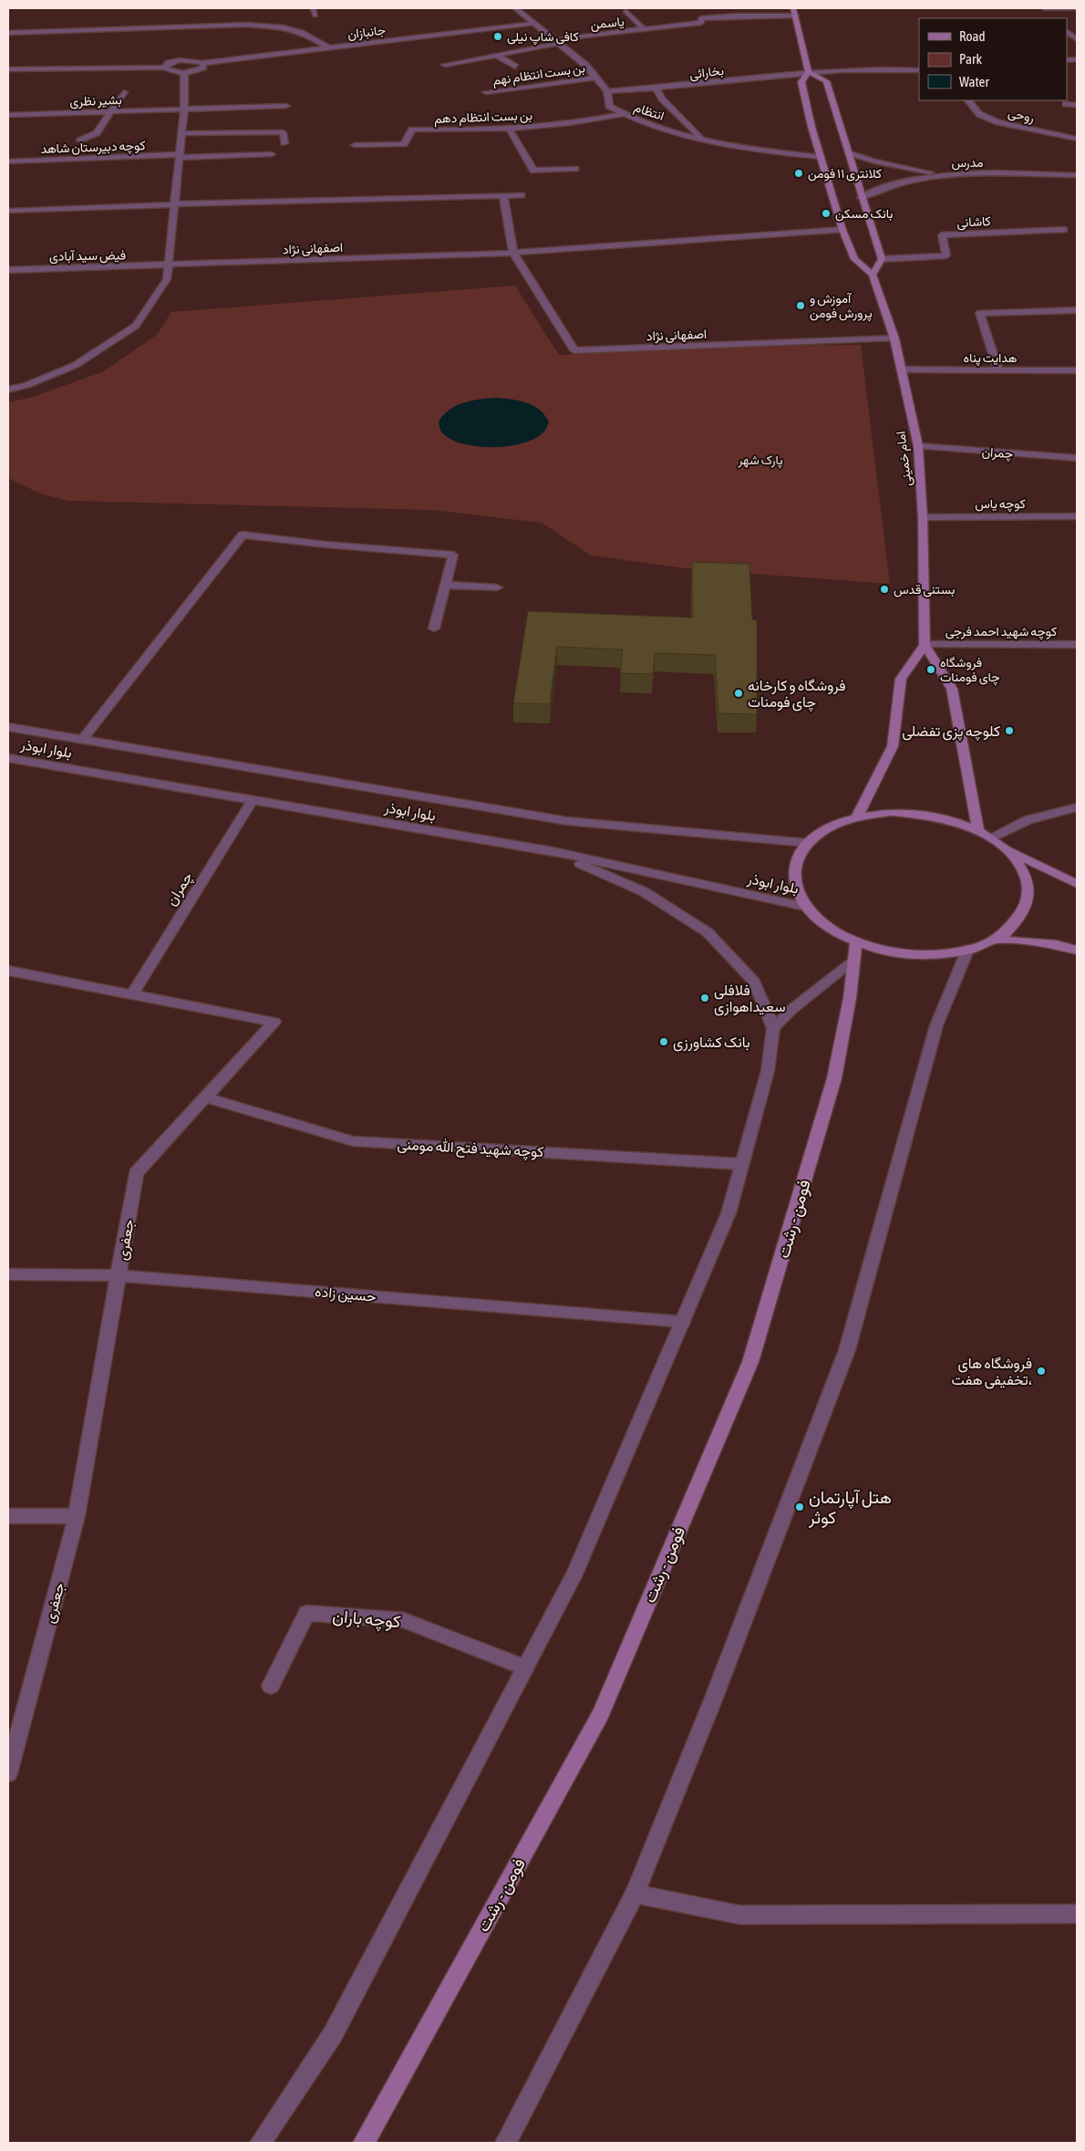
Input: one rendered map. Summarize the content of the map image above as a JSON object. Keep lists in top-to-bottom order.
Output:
{
  "streets": {
    "main road": ["امام خمینی", "فومن - رشت"],
    "street": [
      "یاسمن",
      "جانبازان",
      "بخارائی",
      "بن بست انتظام نهم",
      "بشیر نظری",
      "انتظام",
      "روحی",
      "بن بست انتظام دهم",
      "کوچه دبیرستان شاهد",
      "مدرس",
      "کاشانی",
      "اصفهانی نژاد",
      "فیض سید آبادی",
      "هدایت پناه",
      "چمران",
      "کوچه یاس",
      "کوچه شهید احمد فرجی",
      "بلوار ابوذر",
      "کوچه شهید فتح الله مومنی",
      "جعفری",
      "حسین زاده",
      "کوچه باران"
    ]
  },
  "crossings": [
    ["یاسمن", "انتظام"],
    ["جانبازان", "انتظام"],
    ["بخارائی", "انتظام"],
    ["بن بست انتظام نهم", "انتظام"],
    ["انتظام", "بن بست انتظام دهم"],
    ["اصفهانی نژاد", "فیض سید آبادی"],
    ["اصفهانی نژاد", "امام خمینی"],
    ["هدایت پناه", "امام خمینی"],
    ["چمران", "امام خمینی"],
    ["چمران", "بلوار ابوذر"],
    ["چمران", "جعفری"],
    ["امام خمینی", "کوچه یاس"],
    ["امام خمینی", "کوچه شهید احمد فرجی"],
    ["کوچه شهید فتح الله مومنی", "جعفری"],
    ["جعفری", "حسین زاده"]
  ],
  "parks": ["پارک شهر"],
  "places": [
    "کافی شاپ نیلی",
    "کلانتری ۱۱ فومن",
    "بانک مسکن",
    "آموزش و پرورش فومن",
    "بستنی قدس",
    "فروشگاه چای فومنات",
    "فروشگاه و کارخانه چای فومنات",
    "کلوچه پزی تفضلی",
    "فلافلی سعیداهوازی",
    "بانک کشاورزی",
    "فروشگاه های تخفیفی هفت،",
    "هتل آپارتمان کوثر"
  ],
  "legend": ["Road", "Park", "Water"]
}
